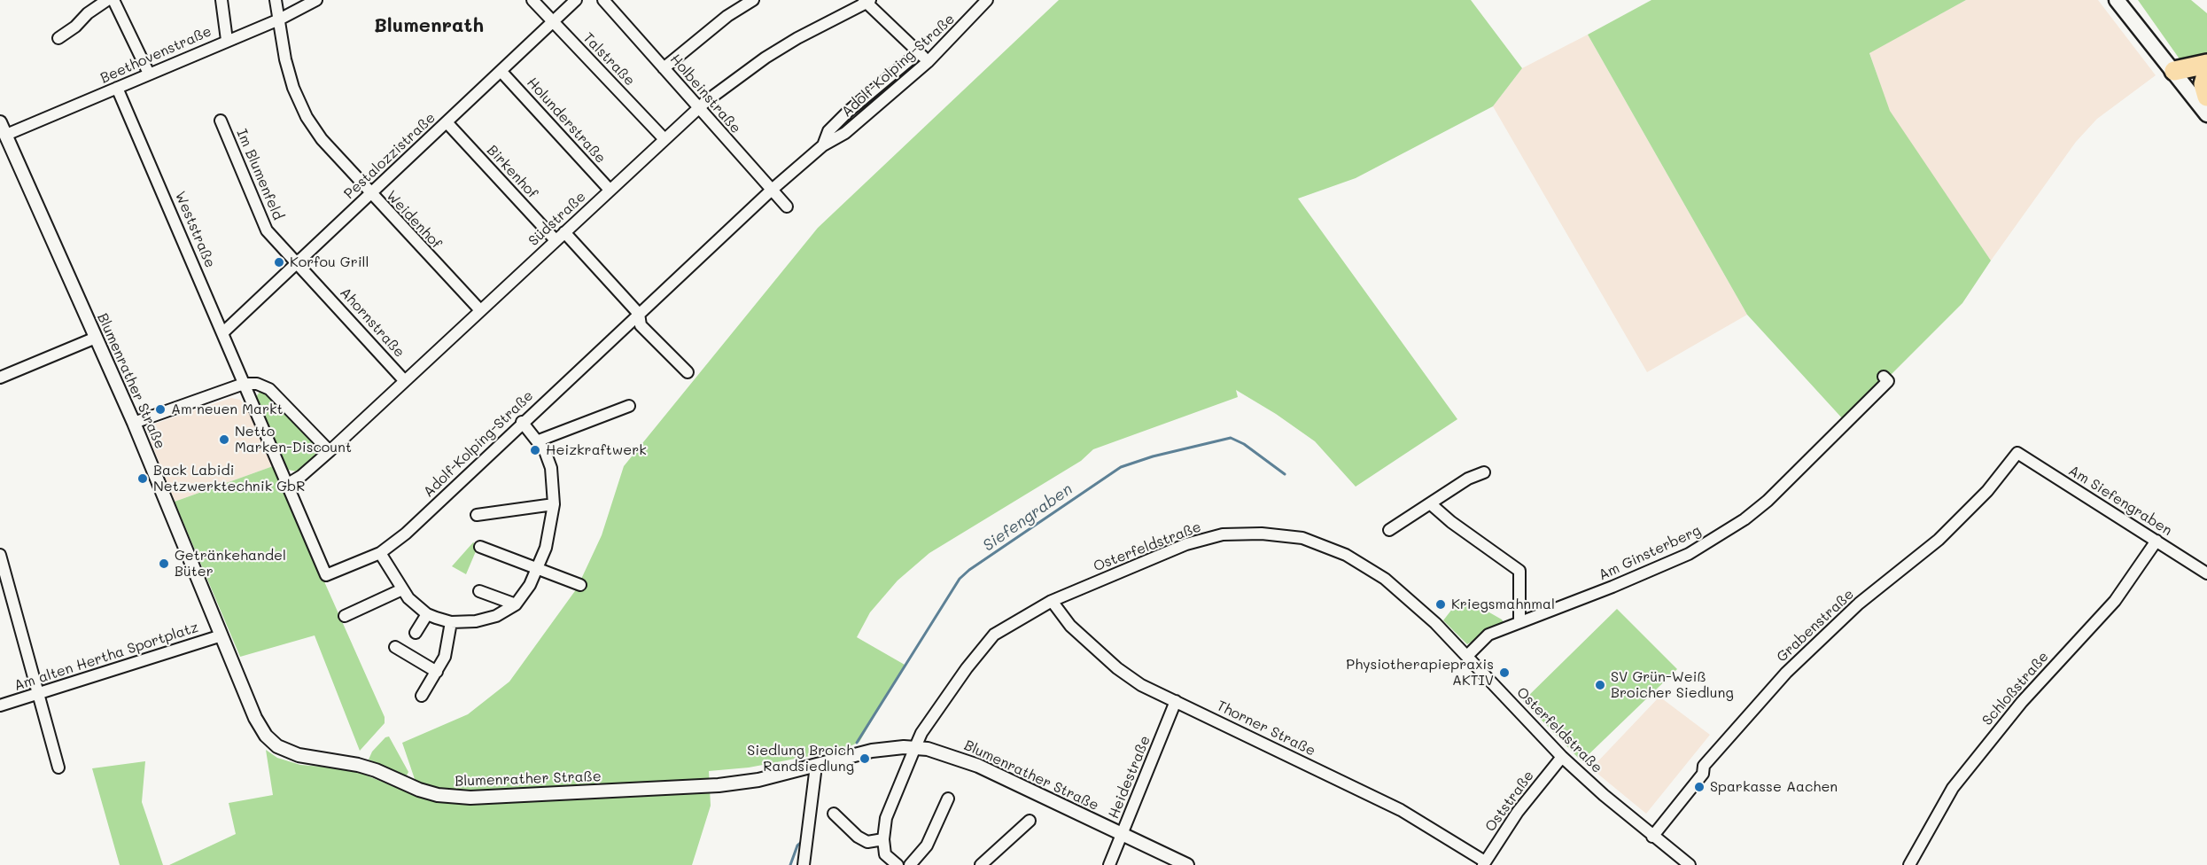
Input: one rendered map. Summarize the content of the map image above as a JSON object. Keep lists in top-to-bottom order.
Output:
{
  "streets": {
    "street": [
      "Beethovenstraße",
      "Talstraße",
      "Adolf-Kolping-Straße",
      "Holbeinstraße",
      "Holunderstraße",
      "Pestalozzistraße",
      "Birkenhof",
      "Im Blumenfeld",
      "Südstraße",
      "Weidenhof",
      "Weststraße",
      "Ahornstraße",
      "Blumenrather Straße",
      "Am Siefengraben",
      "Osterfeldstraße",
      "Am Ginsterberg",
      "Grabenstraße",
      "Am alten Hertha Sportplatz",
      "Schloßstraße",
      "Thorner Straße",
      "Heidestraße",
      "Oststraße"
    ]
  },
  "crossings": [
    ["Beethovenstraße", "Weidenhof"],
    ["Beethovenstraße", "Weststraße"],
    ["Beethovenstraße", "Blumenrather Straße"],
    ["Talstraße", "Pestalozzistraße"],
    ["Talstraße", "Südstraße"],
    ["Adolf-Kolping-Straße", "Holbeinstraße"],
    ["Adolf-Kolping-Straße", "Weststraße"],
    ["Holbeinstraße", "Südstraße"],
    ["Holunderstraße", "Pestalozzistraße"],
    ["Holunderstraße", "Südstraße"],
    ["Pestalozzistraße", "Birkenhof"],
    ["Pestalozzistraße", "Im Blumenfeld"],
    ["Pestalozzistraße", "Weidenhof"],
    ["Pestalozzistraße", "Weststraße"],
    ["Pestalozzistraße", "Ahornstraße"],
    ["Birkenhof", "Südstraße"],
    ["Im Blumenfeld", "Ahornstraße"],
    ["Südstraße", "Weidenhof"],
    ["Südstraße", "Weststraße"],
    ["Südstraße", "Ahornstraße"],
    ["Blumenrather Straße", "Osterfeldstraße"],
    ["Blumenrather Straße", "Am alten Hertha Sportplatz"],
    ["Blumenrather Straße", "Heidestraße"],
    ["Am Siefengraben", "Grabenstraße"],
    ["Am Siefengraben", "Schloßstraße"],
    ["Osterfeldstraße", "Am Ginsterberg"],
    ["Osterfeldstraße", "Grabenstraße"],
    ["Osterfeldstraße", "Thorner Straße"],
    ["Osterfeldstraße", "Oststraße"],
    ["Thorner Straße", "Heidestraße"],
    ["Thorner Straße", "Oststraße"]
  ],
  "districts": ["Blumenrath"],
  "water": ["Siefengraben"],
  "places": [
    "Korfou Grill",
    "Am neuen Markt",
    "Netto Marken-Discount",
    "Heizkraftwerk",
    "Back Labidi Netzwerktechnik GbR",
    "Getränkehandel Büter",
    "Kriegsmahnmal",
    "Physiotherapiepraxis AKTIV",
    "SV Grün-Weiß Broicher Siedlung",
    "Siedlung Broich Randsiedlung",
    "Sparkasse Aachen"
  ]
}
